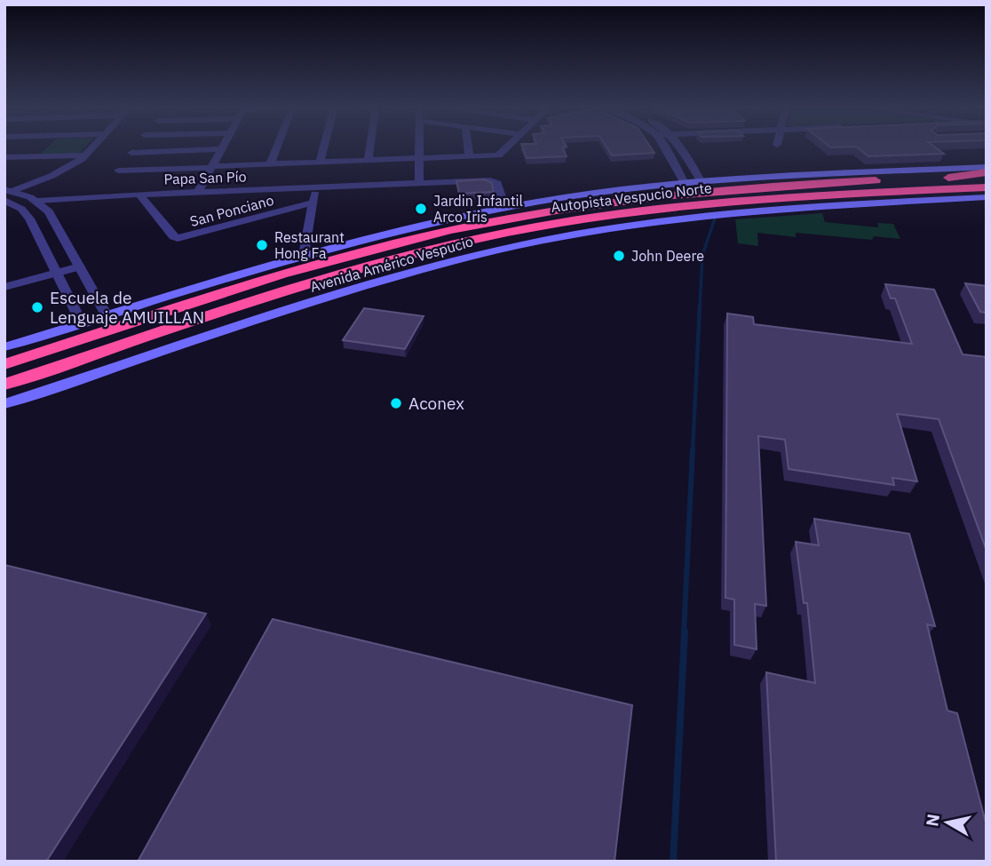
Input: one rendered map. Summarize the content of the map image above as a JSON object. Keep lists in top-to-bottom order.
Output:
{
  "streets": {
    "highway": ["Autopista Vespucio Norte"],
    "main road": ["Avenida Américo Vespucio"],
    "street": ["Papa San Pío", "San Ponciano"]
  },
  "crossings": [
    ["Papa San Pío", "San Ponciano"],
    ["Papa San Pío", "Avenida Américo Vespucio"]
  ],
  "places": [
    "Jardin Infantil Arco Iris",
    "Restaurant Hong Fa",
    "John Deere",
    "Escuela de Lenguaje AMUILLAN",
    "Aconex"
  ],
  "north": "left"
}
